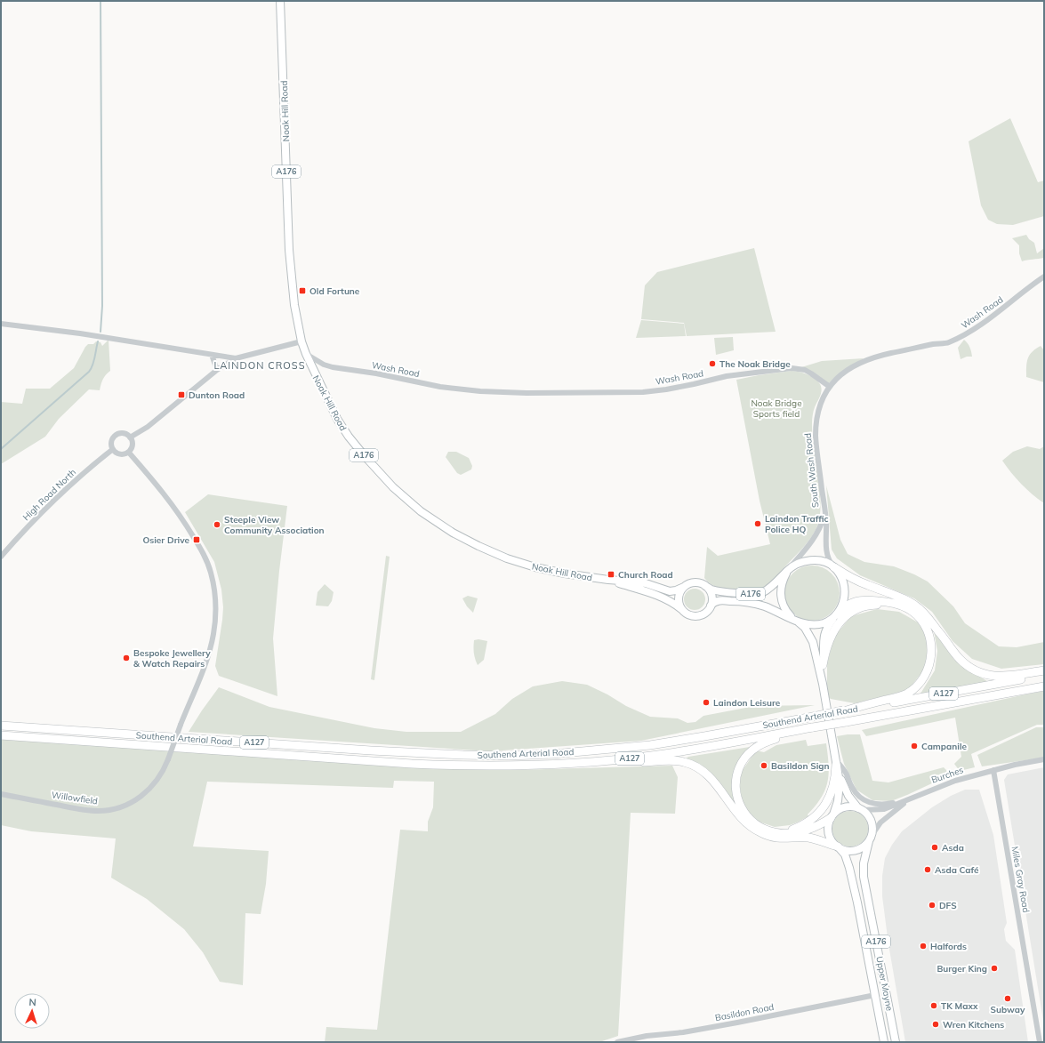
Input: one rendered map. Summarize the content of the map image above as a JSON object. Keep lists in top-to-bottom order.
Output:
{
  "streets": {
    "highway": ["A127", "Southend Arterial Road"],
    "main road": ["Noak Hill Road", "A176", "Upper Mayne"],
    "street": [
      "Wash Road",
      "South Wash Road",
      "High Road North",
      "Burches",
      "Willowfield",
      "Miles Gray Road",
      "Basildon Road"
    ]
  },
  "crossings": [
    ["Noak Hill Road", "A176"],
    ["Noak Hill Road", "Wash Road"],
    ["A176", "South Wash Road"],
    ["A176", "A127"],
    ["A176", "Burches"],
    ["A176", "Upper Mayne"],
    ["Wash Road", "South Wash Road"],
    ["South Wash Road", "A127"],
    ["High Road North", "Willowfield"],
    ["A127", "Southend Arterial Road"],
    ["A127", "Burches"],
    ["A127", "Upper Mayne"],
    ["Burches", "Miles Gray Road"],
    ["Burches", "Upper Mayne"],
    ["Upper Mayne", "Basildon Road"]
  ],
  "districts": ["LAINDON CROSS"],
  "parks": ["Noak Bridge Sports field"],
  "places": {
    "transit": [
      "Old Fortune",
      "Dunton Road",
      "Osier Drive",
      "Church Road"
    ],
    "other": [
      "The Noak Bridge",
      "Laindon Traffic Police HQ",
      "Steeple View Community Association",
      "Bespoke Jewellery & Watch Repairs",
      "Laindon Leisure",
      "Campanile",
      "Basildon Sign",
      "Asda",
      "Asda Café",
      "DFS",
      "Halfords",
      "Burger King",
      "Subway",
      "TK Maxx",
      "Wren Kitchens"
    ]
  },
  "north": "top"
}
